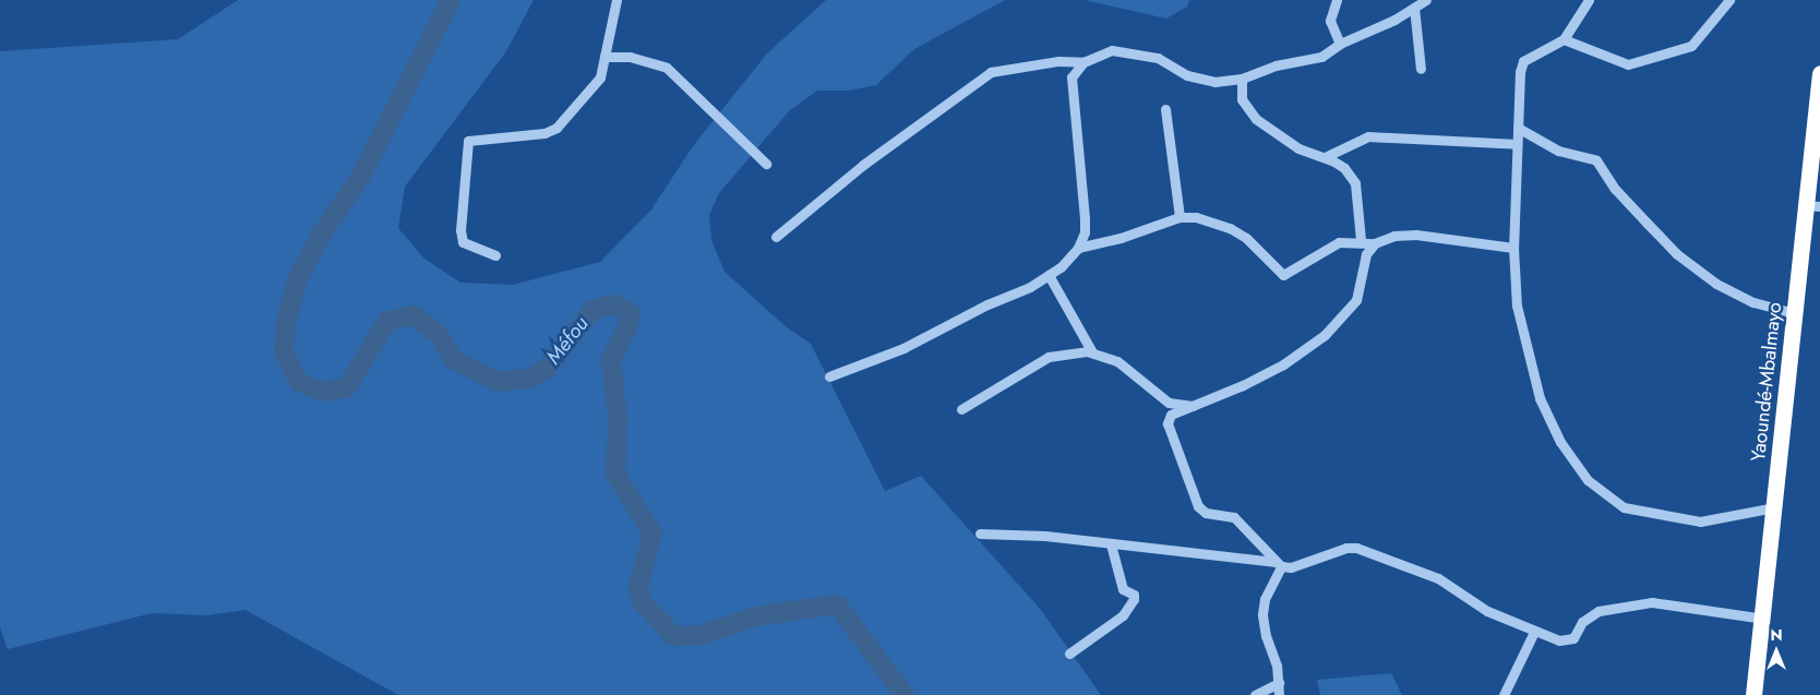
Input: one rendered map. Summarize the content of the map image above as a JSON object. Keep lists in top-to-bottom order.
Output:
{
  "streets": {
    "highway": ["Yaoundé-Mbalmayo"]
  },
  "water": ["Méfou"],
  "north": "top"
}
